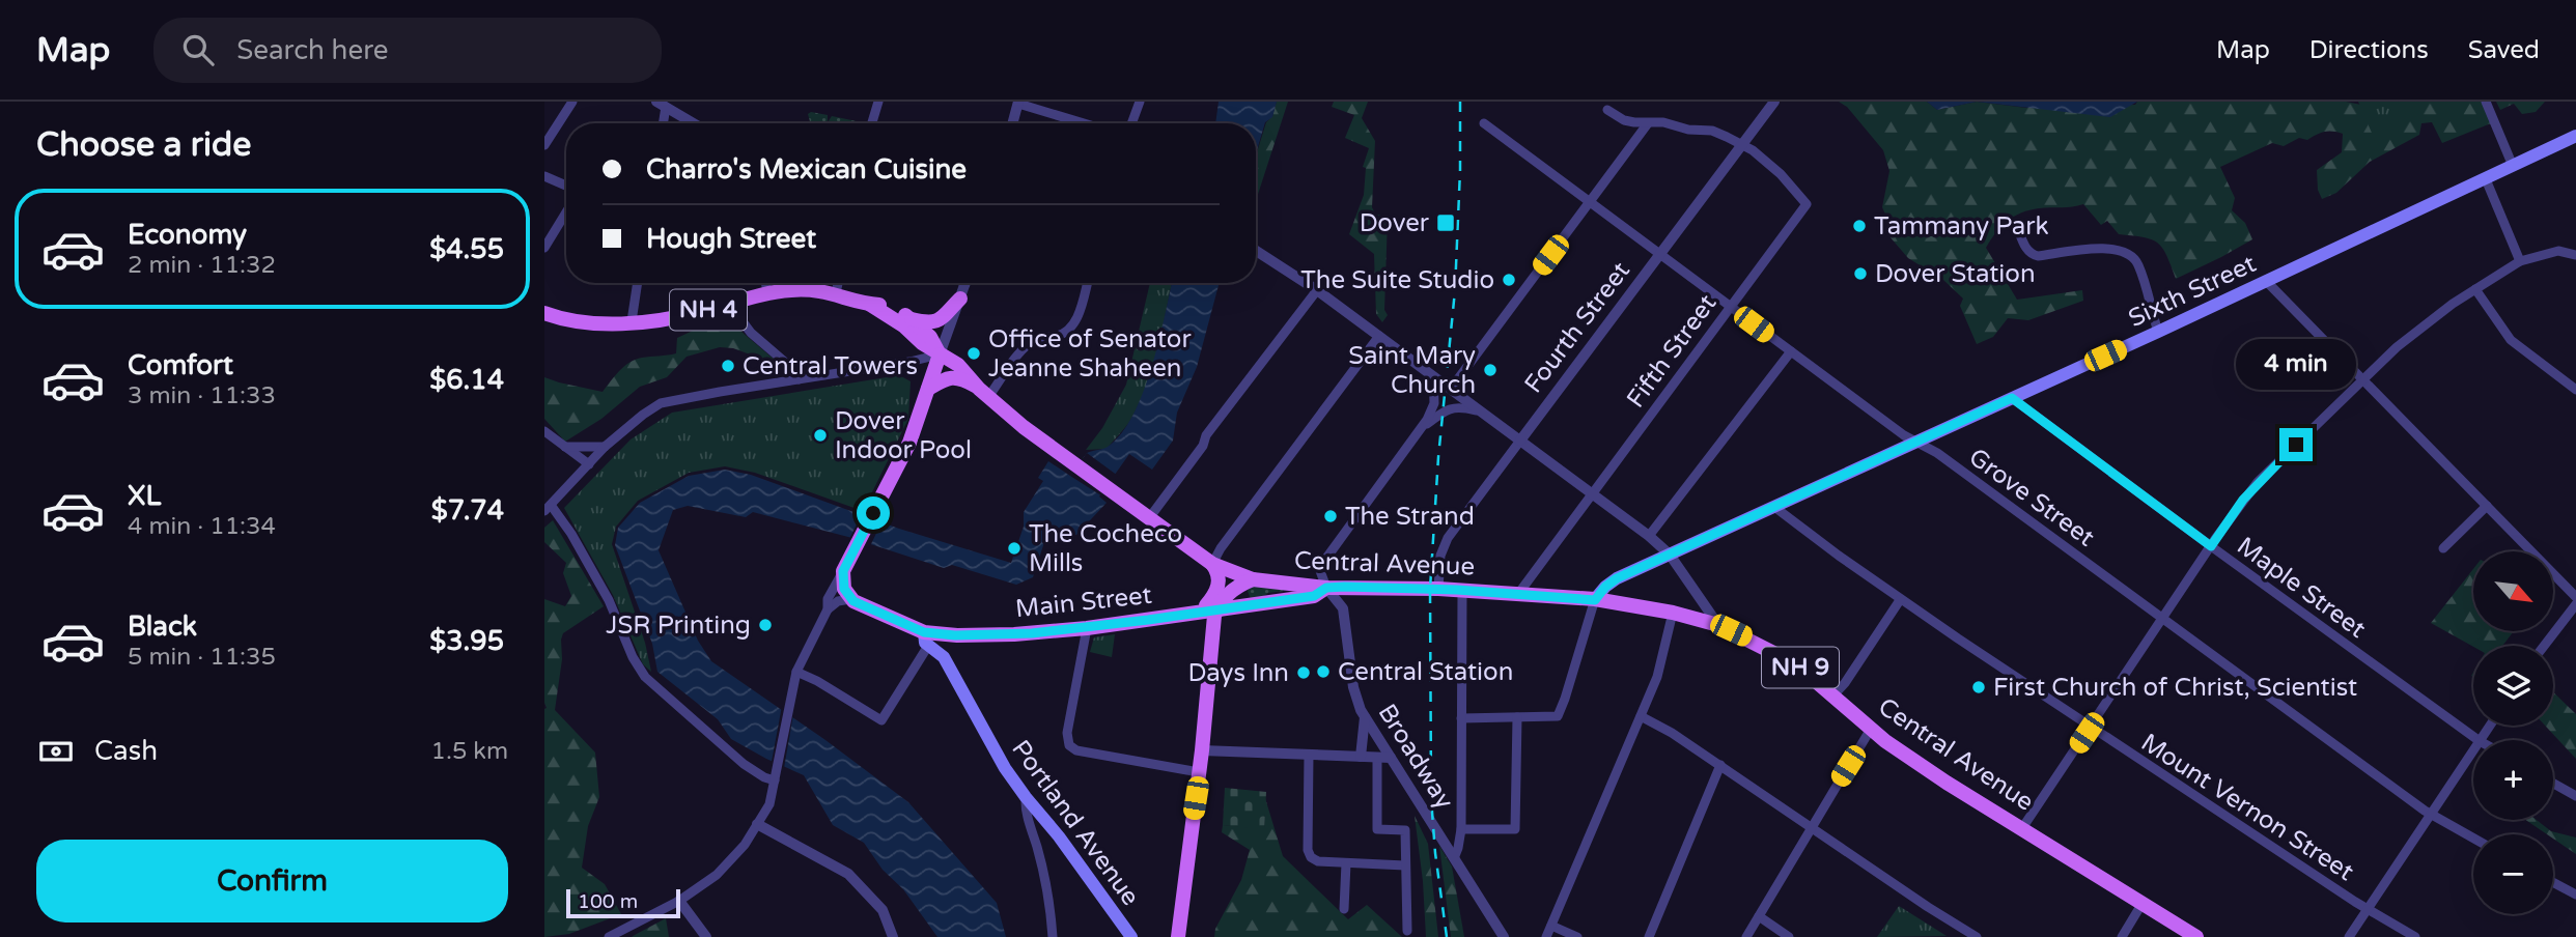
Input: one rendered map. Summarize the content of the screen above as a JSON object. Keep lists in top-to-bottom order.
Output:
{
  "streets": {
    "main road": [
      "Sixth Street",
      "NH 4",
      "Central Avenue",
      "Main Street",
      "NH 9",
      "Portland Avenue"
    ],
    "street": [
      "Fourth Street",
      "Fifth Street",
      "Grove Street",
      "Maple Street",
      "Broadway",
      "Mount Vernon Street"
    ]
  },
  "crossings": [
    ["Sixth Street", "Grove Street"],
    ["Sixth Street", "Central Avenue"],
    ["Sixth Street", "Maple Street"],
    ["Sixth Street", "Mount Vernon Street"],
    ["Fourth Street", "Fifth Street"],
    ["Fourth Street", "Grove Street"],
    ["Fourth Street", "Central Avenue"],
    ["Fifth Street", "Grove Street"],
    ["Fifth Street", "Central Avenue"],
    ["Central Avenue", "Main Street"],
    ["Central Avenue", "Broadway"],
    ["Main Street", "Broadway"],
    ["Main Street", "Portland Avenue"]
  ],
  "places": {
    "transit": ["Dover"],
    "other": [
      "Tammany Park",
      "Dover Station",
      "The Suite Studio",
      "Office of Senator Jeanne Shaheen",
      "Central Towers",
      "Saint Mary Church",
      "Dover Indoor Pool",
      "The Strand",
      "The Cocheco Mills",
      "JSR Printing",
      "Central Station",
      "Days Inn",
      "First Church of Christ, Scientist"
    ]
  },
  "scale_bar": "100 m",
  "north": "bottom right",
  "page": {
    "header": "Map",
    "search": "Search here",
    "nav": ["Map", "Directions", "Saved"],
    "heading": "Choose a ride",
    "banner": ["Charro's Mexican Cuisine", "Hough Street"],
    "list": [
      {
        "name": "Economy",
        "note": "2 min · 11:32",
        "value": "$4.55"
      },
      {
        "name": "Comfort",
        "note": "3 min · 11:33",
        "value": "$6.14"
      },
      {
        "name": "XL",
        "note": "4 min · 11:34",
        "value": "$7.74"
      },
      {
        "name": "Black",
        "note": "5 min · 11:35",
        "value": "$3.95"
      }
    ],
    "bubble": "4 min",
    "map_buttons": ["+", "−"],
    "pay": ["Cash", "1.5 km"],
    "buttons": "Confirm",
    "scale": "100 m"
  }
}
